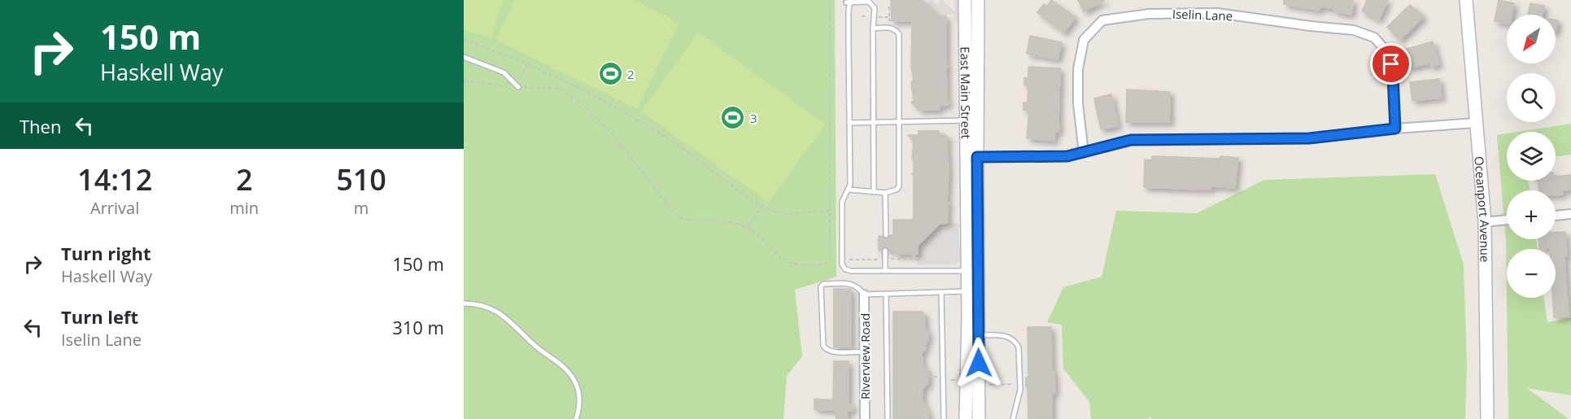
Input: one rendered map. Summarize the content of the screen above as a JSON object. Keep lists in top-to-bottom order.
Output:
{
  "streets": {
    "main road": ["East Main Street", "Oceanport Avenue"],
    "street": ["Iselin Lane", "Riverview Road"]
  },
  "places": {
    "sports": ["2", "3"]
  },
  "north": "bottom left",
  "page": {
    "turn": ["150 m", "Haskell Way"],
    "map_buttons": ["+", "−"],
    "then": "Then",
    "eta": [
      "14:12",
      "Arrival",
      "2",
      "min",
      "510",
      "m"
    ],
    "list": [
      {
        "name": "Turn right",
        "note": "Haskell Way",
        "value": "150 m"
      },
      {
        "name": "Turn left",
        "note": "Iselin Lane",
        "value": "310 m"
      }
    ]
  }
}
